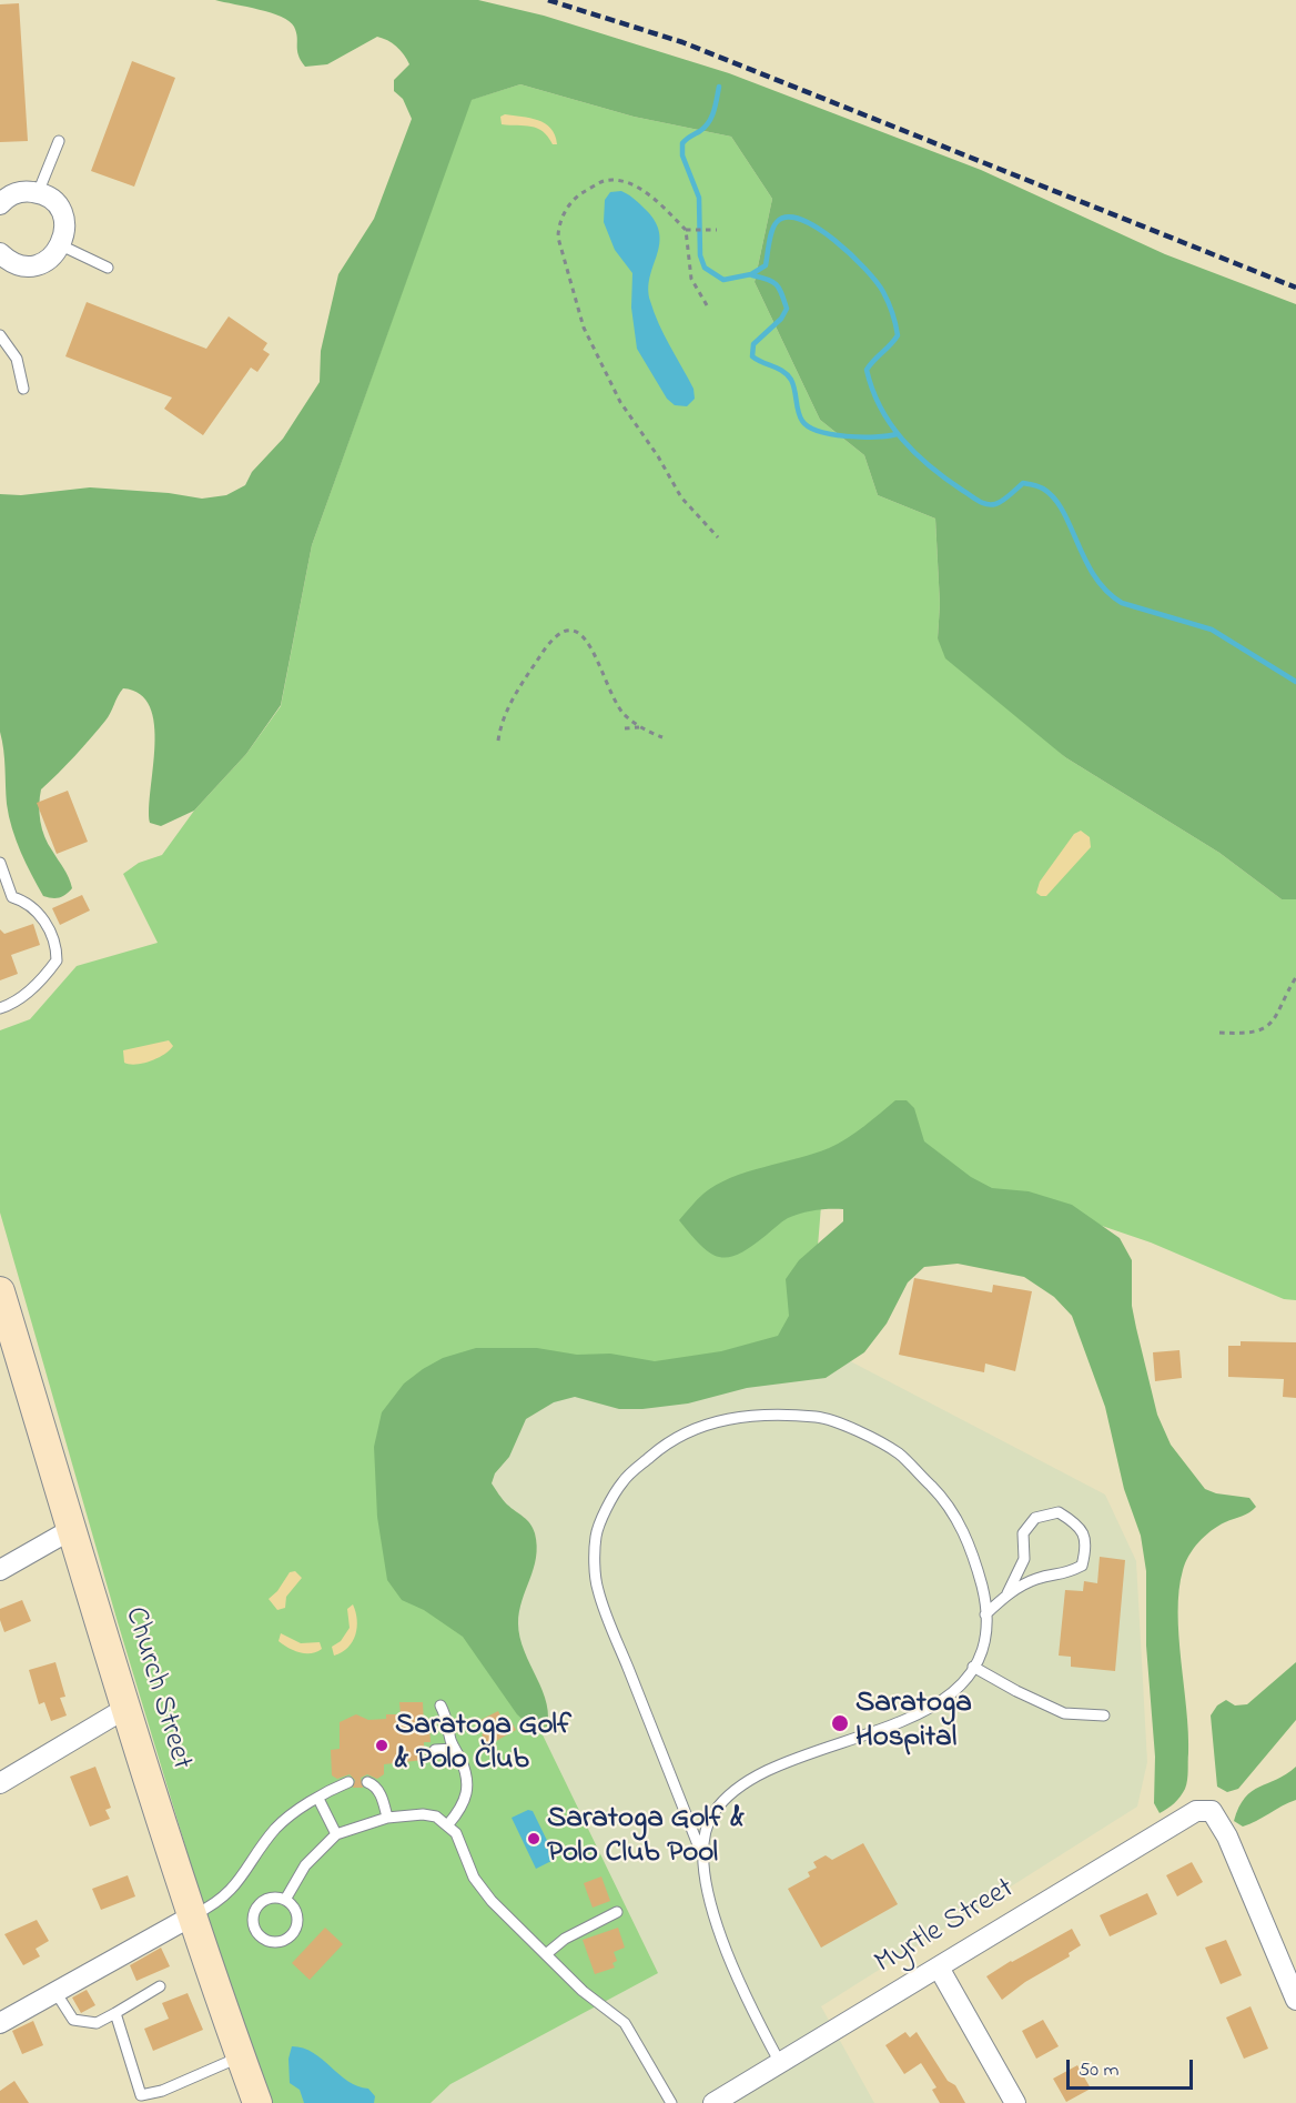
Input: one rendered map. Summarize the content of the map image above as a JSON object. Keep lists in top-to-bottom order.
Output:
{
  "streets": {
    "main road": ["Church Street"],
    "street": ["Myrtle Street"]
  },
  "places": ["Saratoga Hospital", "Saratoga Golf & Polo Club", "Saratoga Golf & Polo Club Pool"],
  "scale_bar": "50 m"
}
